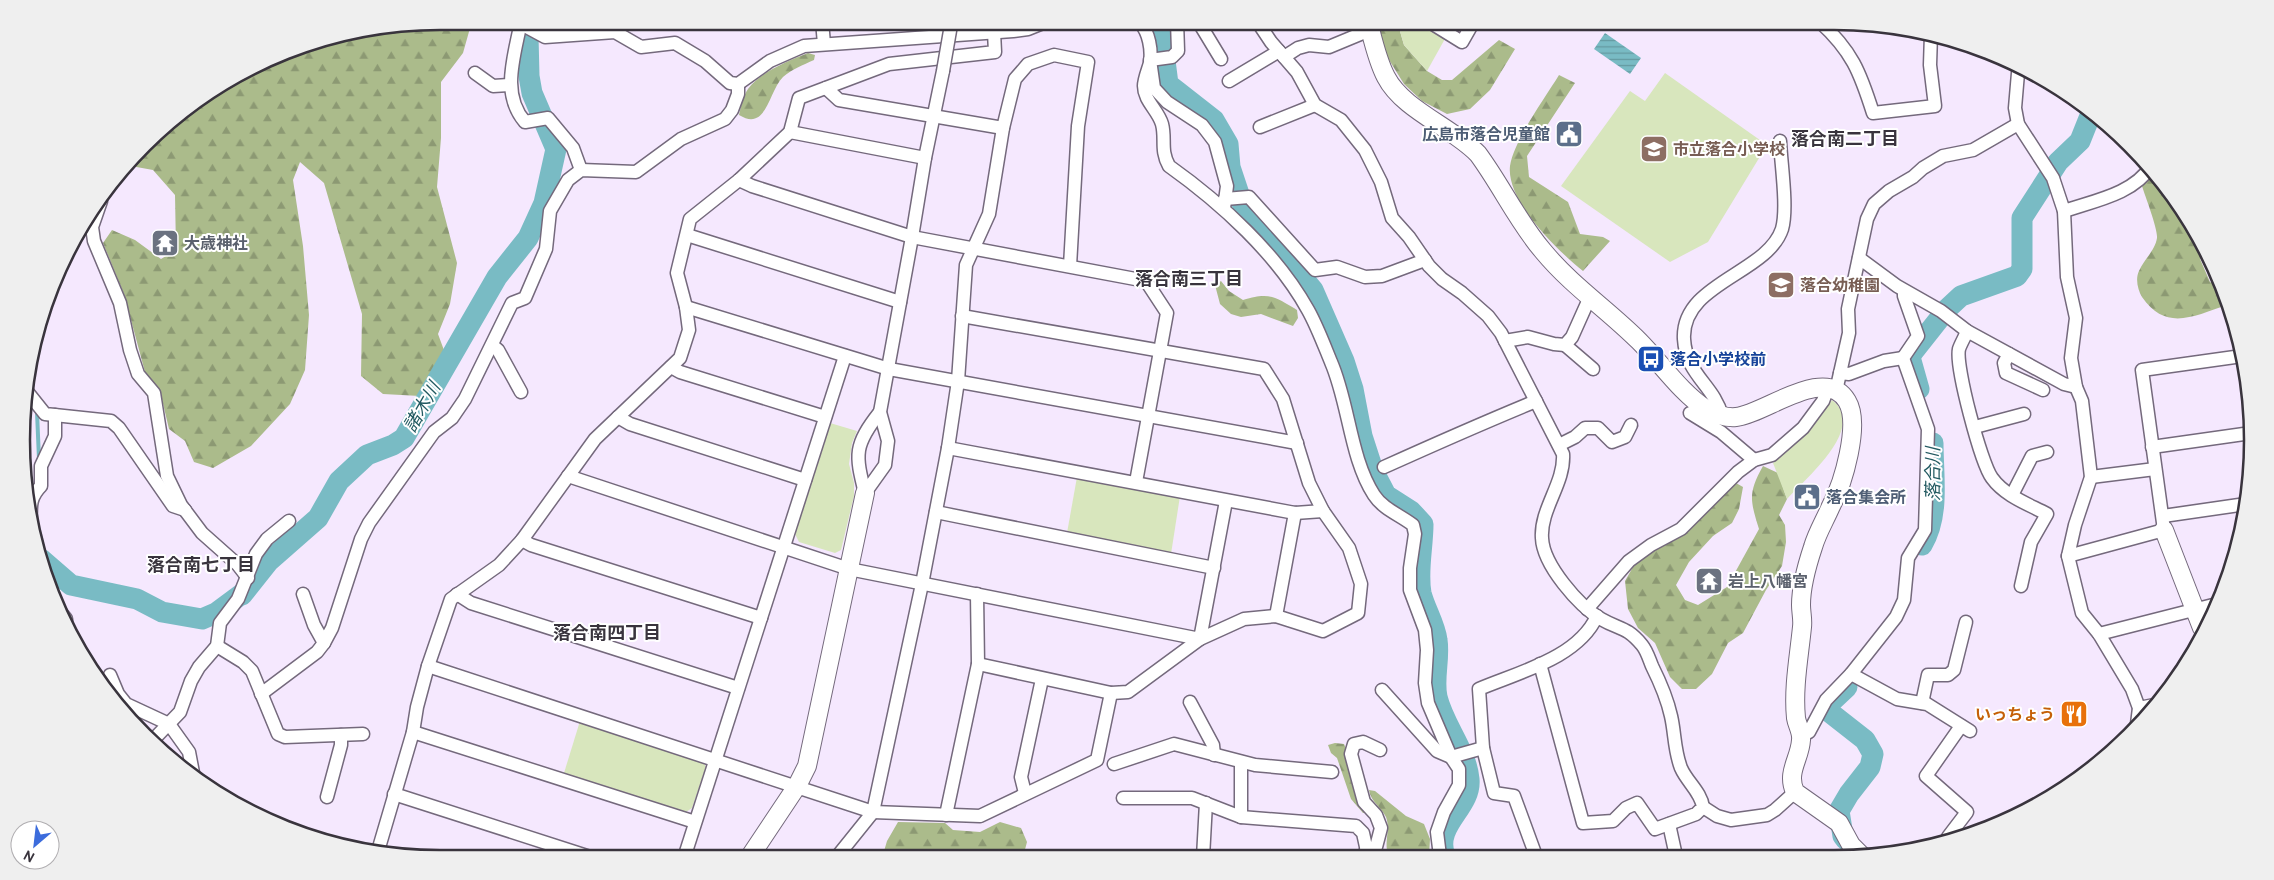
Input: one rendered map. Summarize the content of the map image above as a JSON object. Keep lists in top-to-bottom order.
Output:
{
  "districts": [
    "落合南二丁目",
    "落合南三丁目",
    "落合南七丁目",
    "落合南四丁目"
  ],
  "water": ["諸木川", "落合川"],
  "places": {
    "public building": ["広島市落合児童館", "落合集会所"],
    "school or university": ["市立落合小学校", "落合幼稚園"],
    "temple": ["大歳神社", "岩上八幡宮"],
    "bus stop": ["落合小学校前"],
    "restaurant": ["いっちょう"]
  },
  "north": "bottom left"
}
